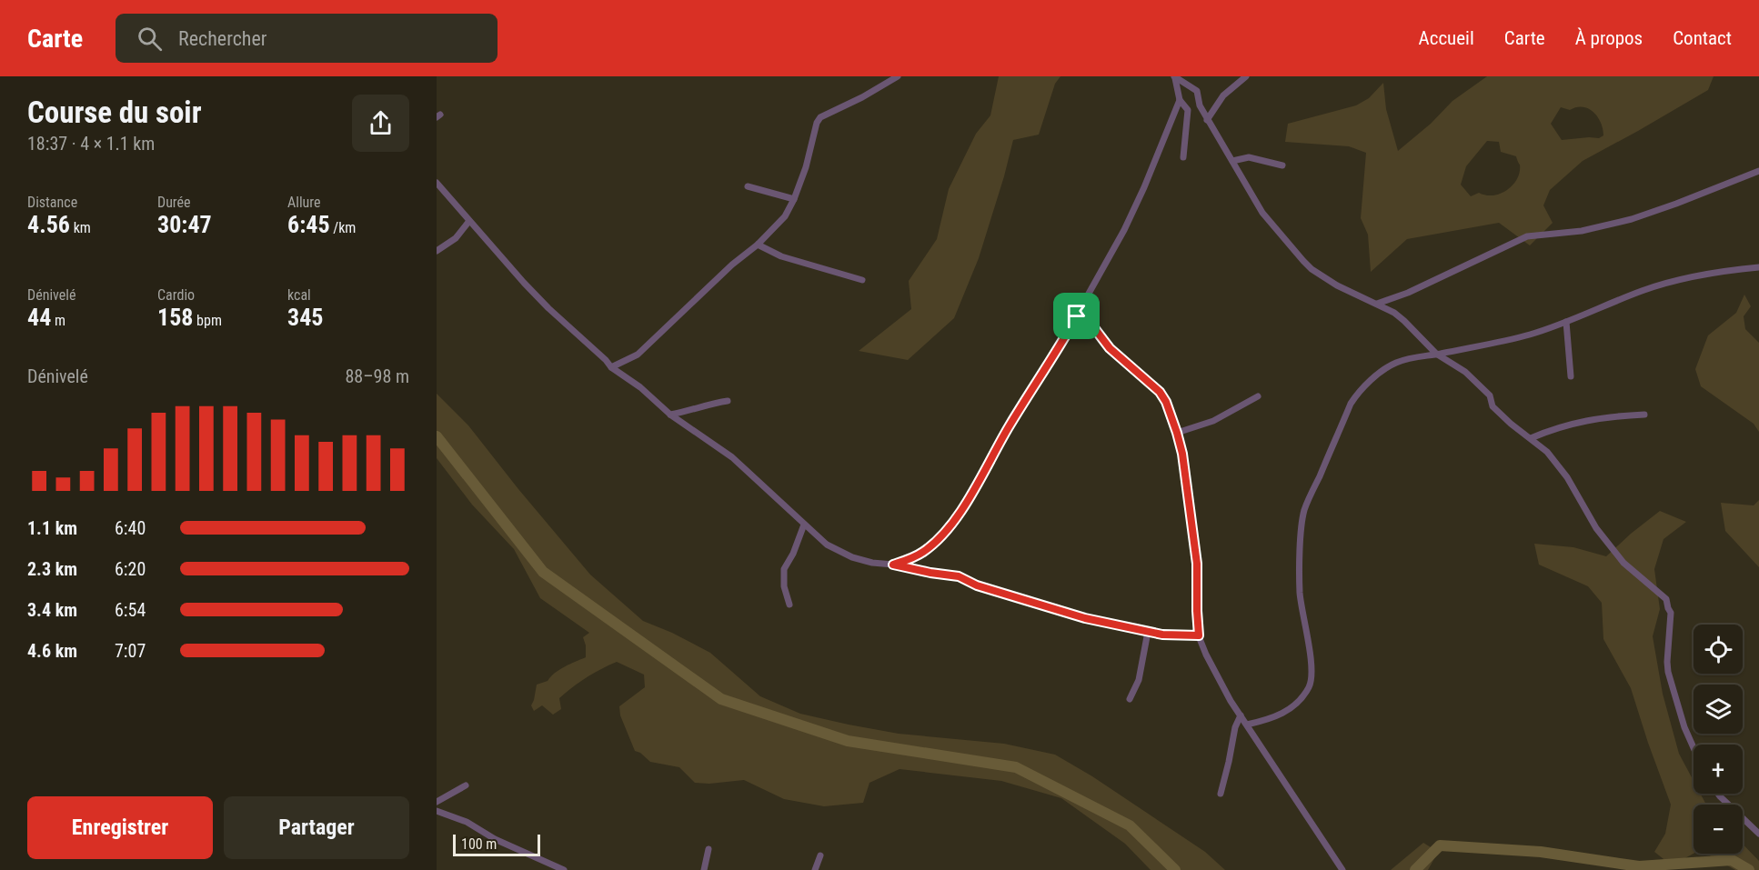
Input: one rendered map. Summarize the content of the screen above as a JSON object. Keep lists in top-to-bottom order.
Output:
{
  "scale_bar": "100 m",
  "page": {
    "header": "Carte",
    "search": "Rechercher",
    "nav": [
      "Accueil",
      "Carte",
      "À propos",
      "Contact"
    ],
    "heading": ["Course du soir", "18:37 · 4 × 1.1 km"],
    "stats": [
      ["Distance", "4.56 km"],
      ["Durée", "30:47"],
      ["Allure", "6:45 /km"],
      ["Dénivelé", "44 m"],
      ["Cardio", "158 bpm"],
      ["kcal", "345"]
    ],
    "chart": ["Dénivelé", "88–98 m"],
    "list": [
      {
        "name": "1.1 km",
        "note": "6:40"
      },
      {
        "name": "2.3 km",
        "note": "6:20"
      },
      {
        "name": "3.4 km",
        "note": "6:54"
      },
      {
        "name": "4.6 km",
        "note": "7:07"
      }
    ],
    "map_buttons": ["+", "−"],
    "buttons": ["Enregistrer", "Partager"],
    "scale": "100 m"
  }
}
